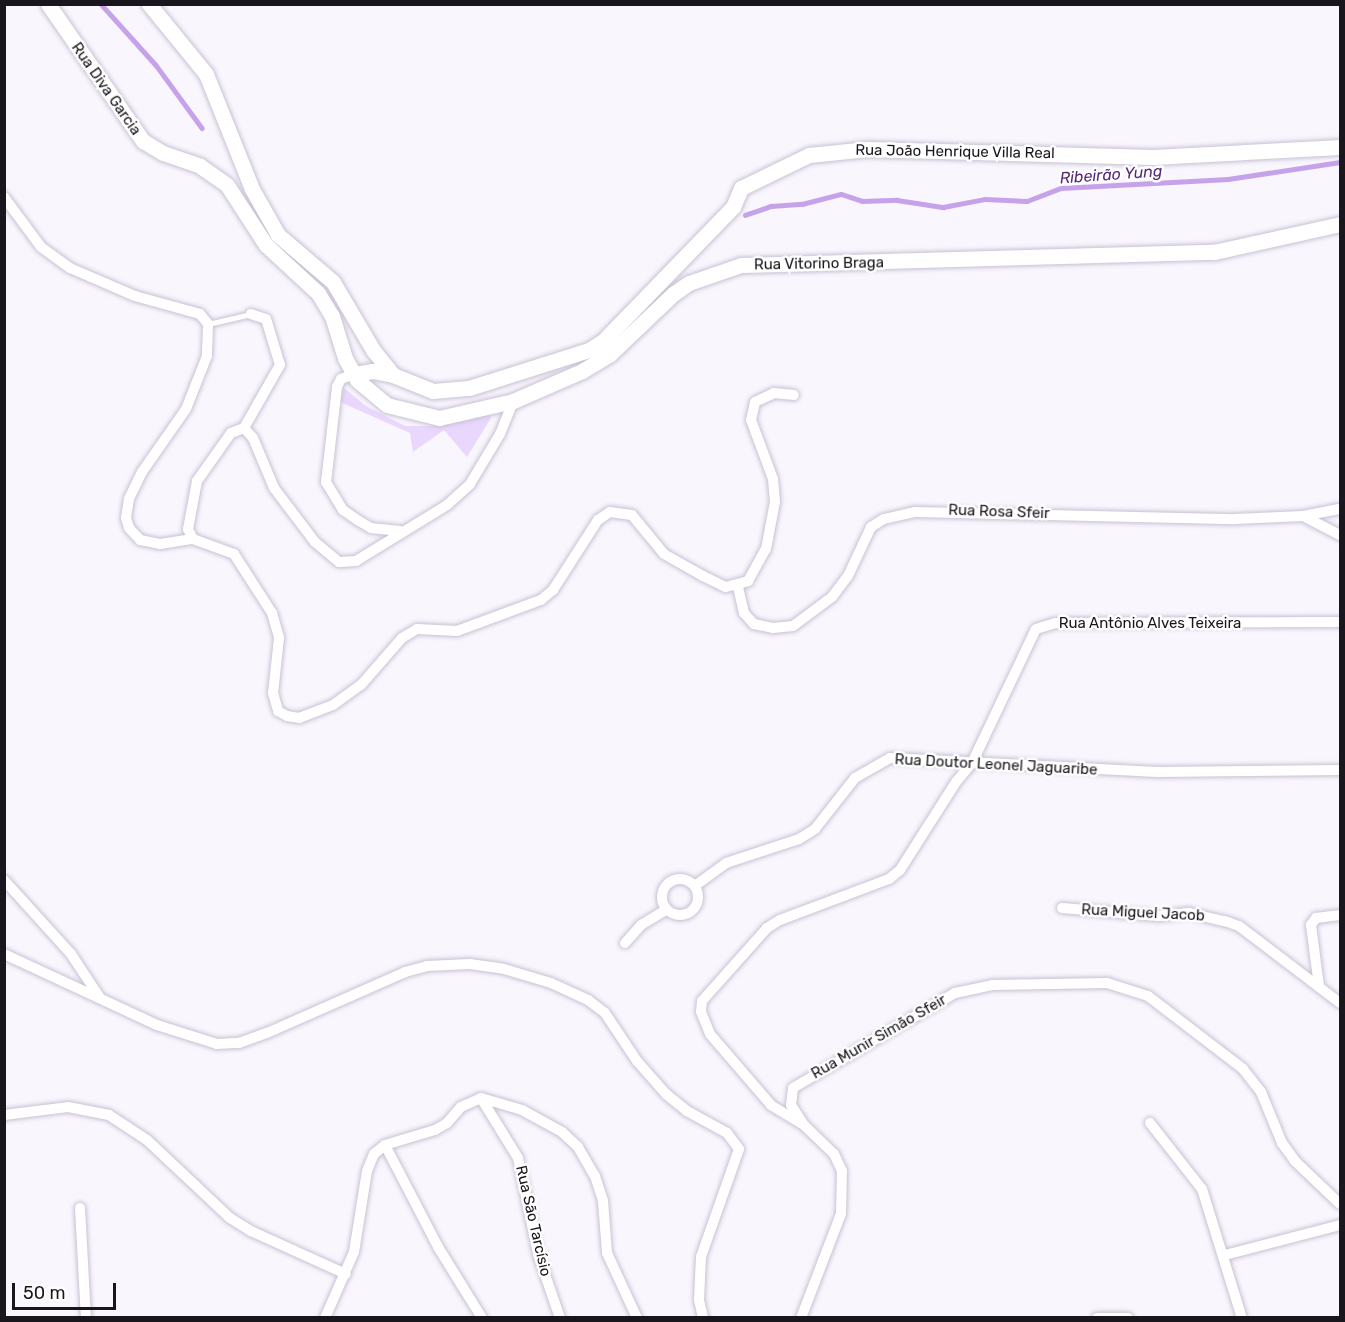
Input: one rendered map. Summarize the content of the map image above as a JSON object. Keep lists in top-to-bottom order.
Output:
{
  "streets": {
    "main road": ["Rua Diva Garcia", "Rua João Henrique Villa Real", "Rua Vitorino Braga"],
    "street": [
      "Rua Rosa Sfeir",
      "Rua Antônio Alves Teixeira",
      "Rua Doutor Leonel Jaguaribe",
      "Rua Miguel Jacob",
      "Rua Munir Simão Sfeir",
      "Rua São Tarcísio"
    ]
  },
  "crossings": [
    ["Rua Diva Garcia", "Rua Vitorino Braga"],
    ["Rua Antônio Alves Teixeira", "Rua Doutor Leonel Jaguaribe"],
    ["Rua Antônio Alves Teixeira", "Rua Munir Simão Sfeir"]
  ],
  "water": ["Ribeirão Yung"],
  "scale_bar": "50 m"
}
